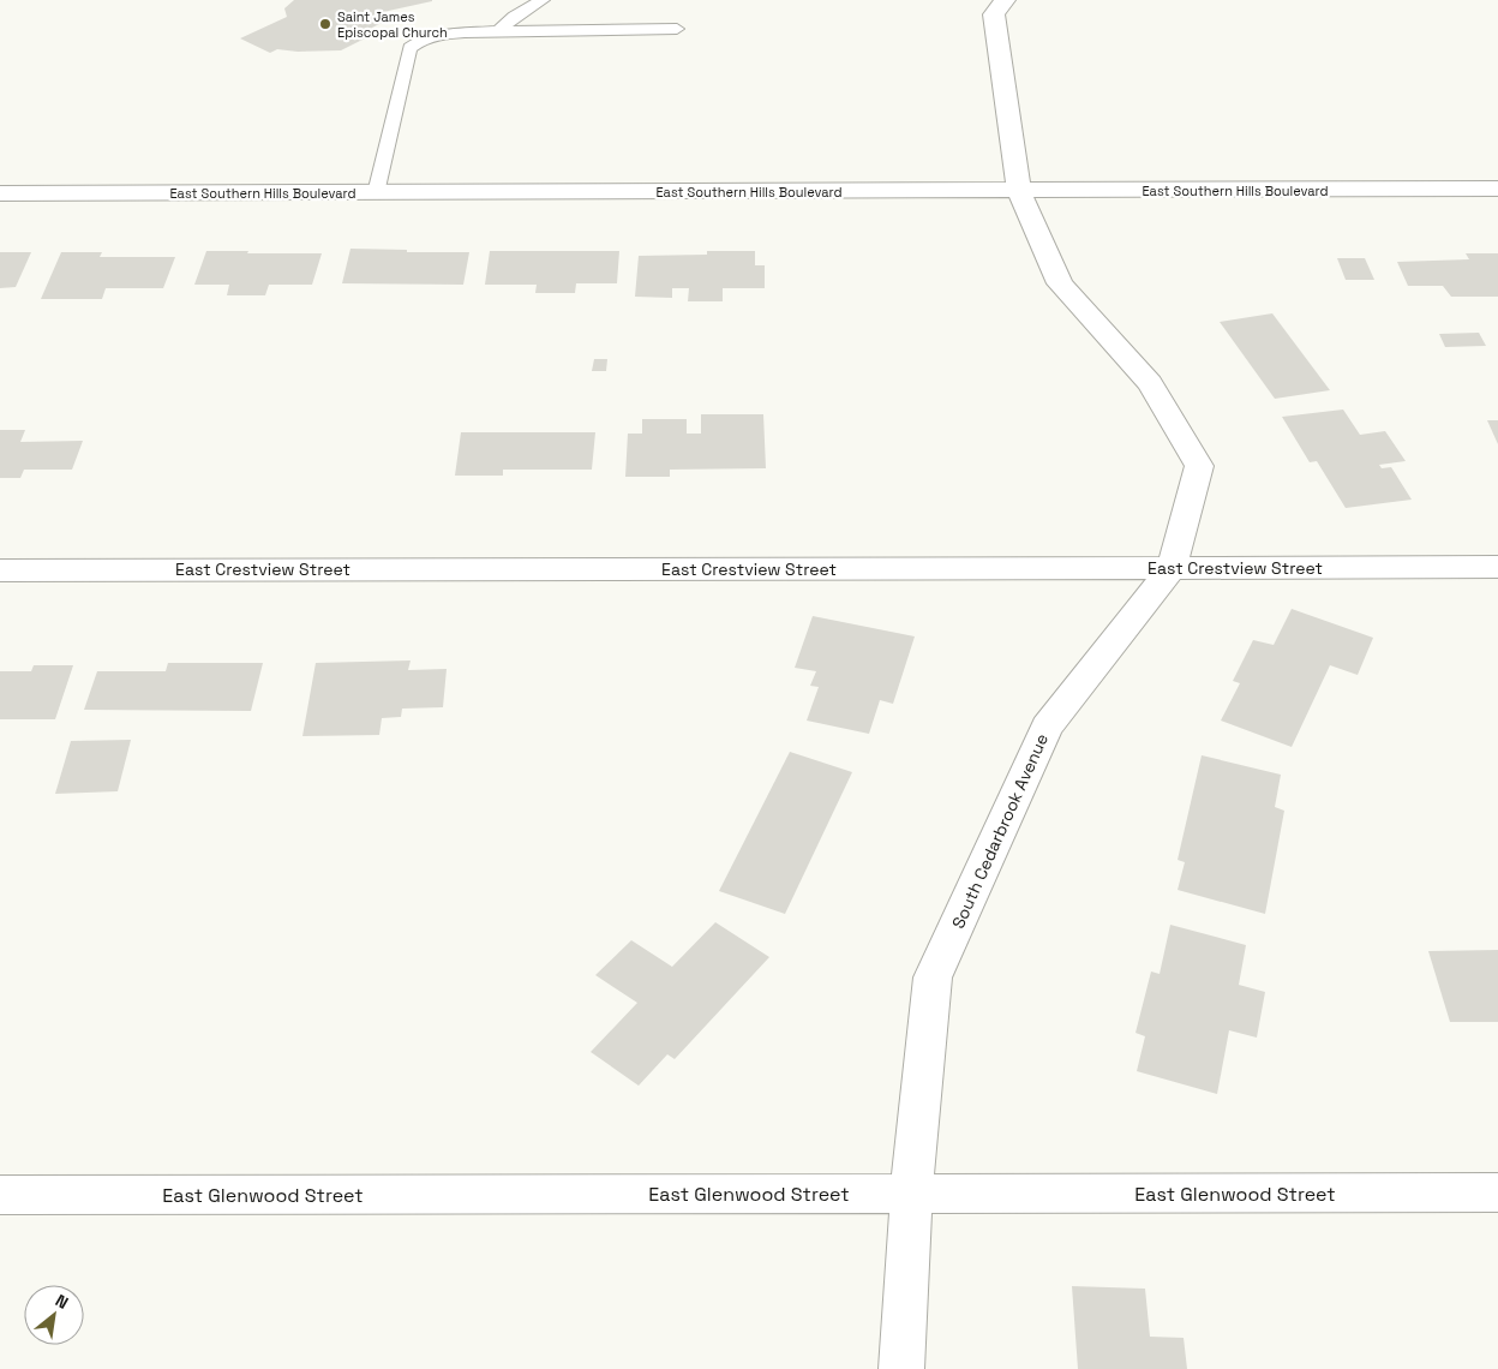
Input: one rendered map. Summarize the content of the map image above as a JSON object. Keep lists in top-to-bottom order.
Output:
{
  "streets": {
    "street": [
      "East Southern Hills Boulevard",
      "East Crestview Street",
      "South Cedarbrook Avenue",
      "East Glenwood Street"
    ]
  },
  "crossings": [
    ["East Southern Hills Boulevard", "South Cedarbrook Avenue"],
    ["East Crestview Street", "South Cedarbrook Avenue"],
    ["South Cedarbrook Avenue", "East Glenwood Street"]
  ],
  "places": ["Saint James Episcopal Church"],
  "north": "top right"
}
